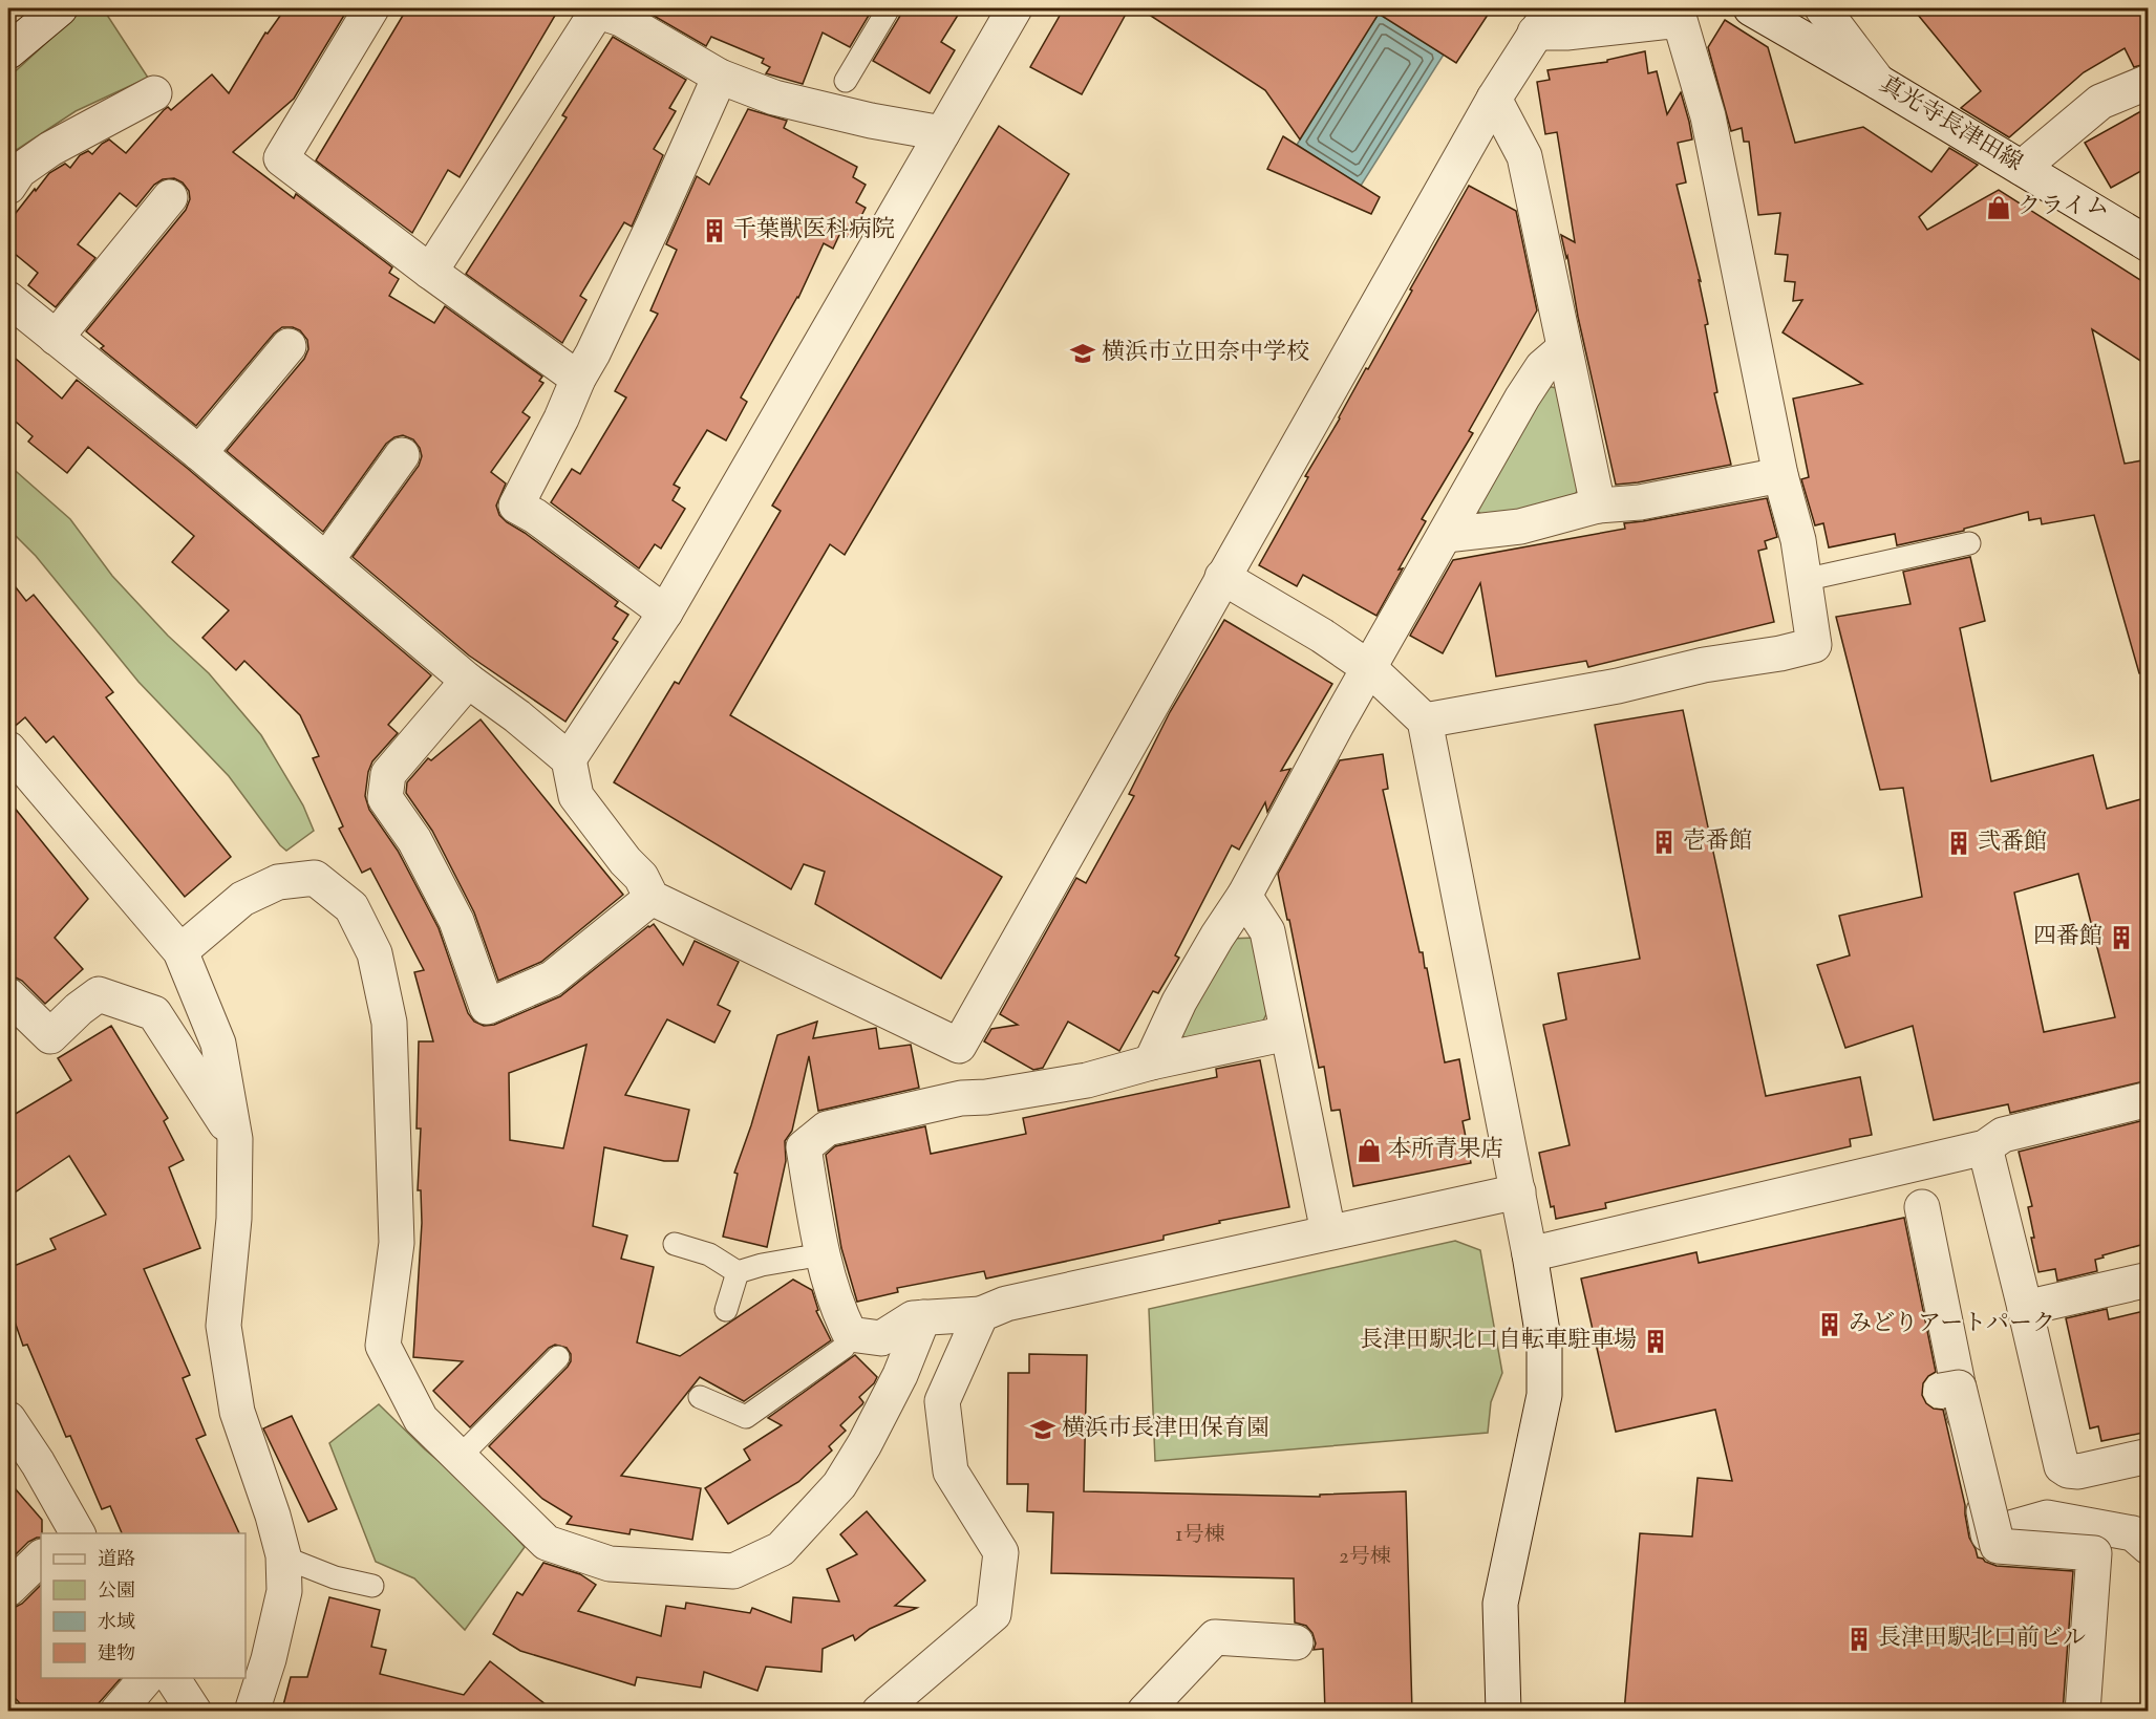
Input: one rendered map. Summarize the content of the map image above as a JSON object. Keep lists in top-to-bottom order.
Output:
{
  "streets": {
    "street": ["真光寺長津田線"]
  },
  "places": {
    "shop": ["クライム", "本所青果店"],
    "building": [
      "千葉獣医科病院",
      "壱番館",
      "弐番館",
      "四番館",
      "みどりアートパーク",
      "長津田駅北口自転車駐車場",
      "長津田駅北口前ビル"
    ],
    "school or university": ["横浜市立田奈中学校", "横浜市長津田保育園"]
  },
  "house_numbers": ["1号棟", "2号棟"],
  "legend": [
    "道路",
    "公園",
    "水域",
    "建物"
  ]
}
